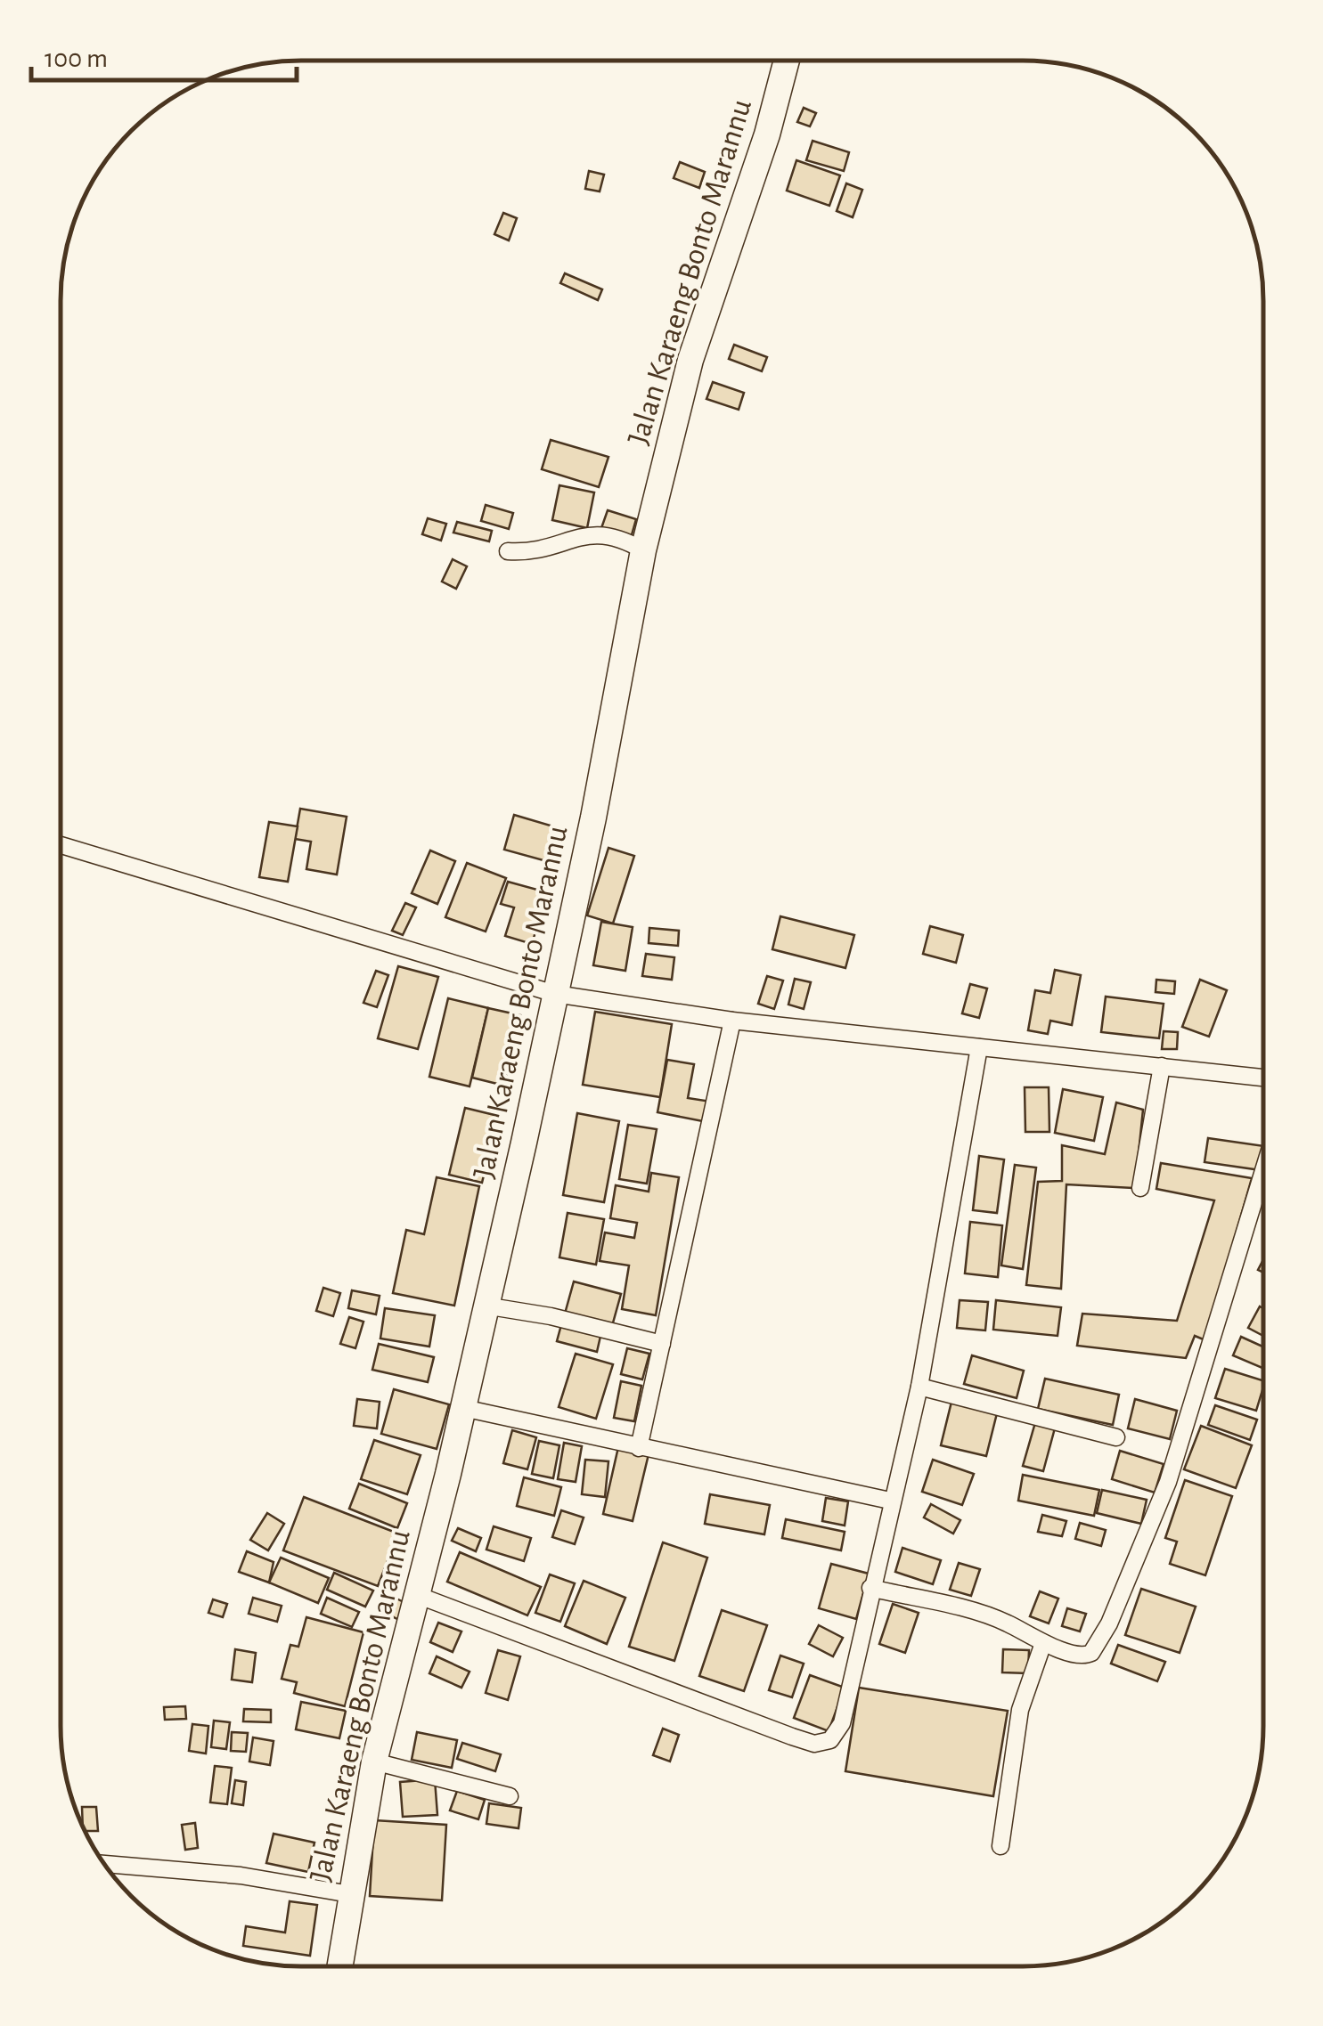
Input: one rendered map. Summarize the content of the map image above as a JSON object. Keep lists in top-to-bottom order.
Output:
{
  "streets": {
    "main road": ["Jalan Karaeng Bonto Marannu"]
  },
  "scale_bar": "100 m"
}
